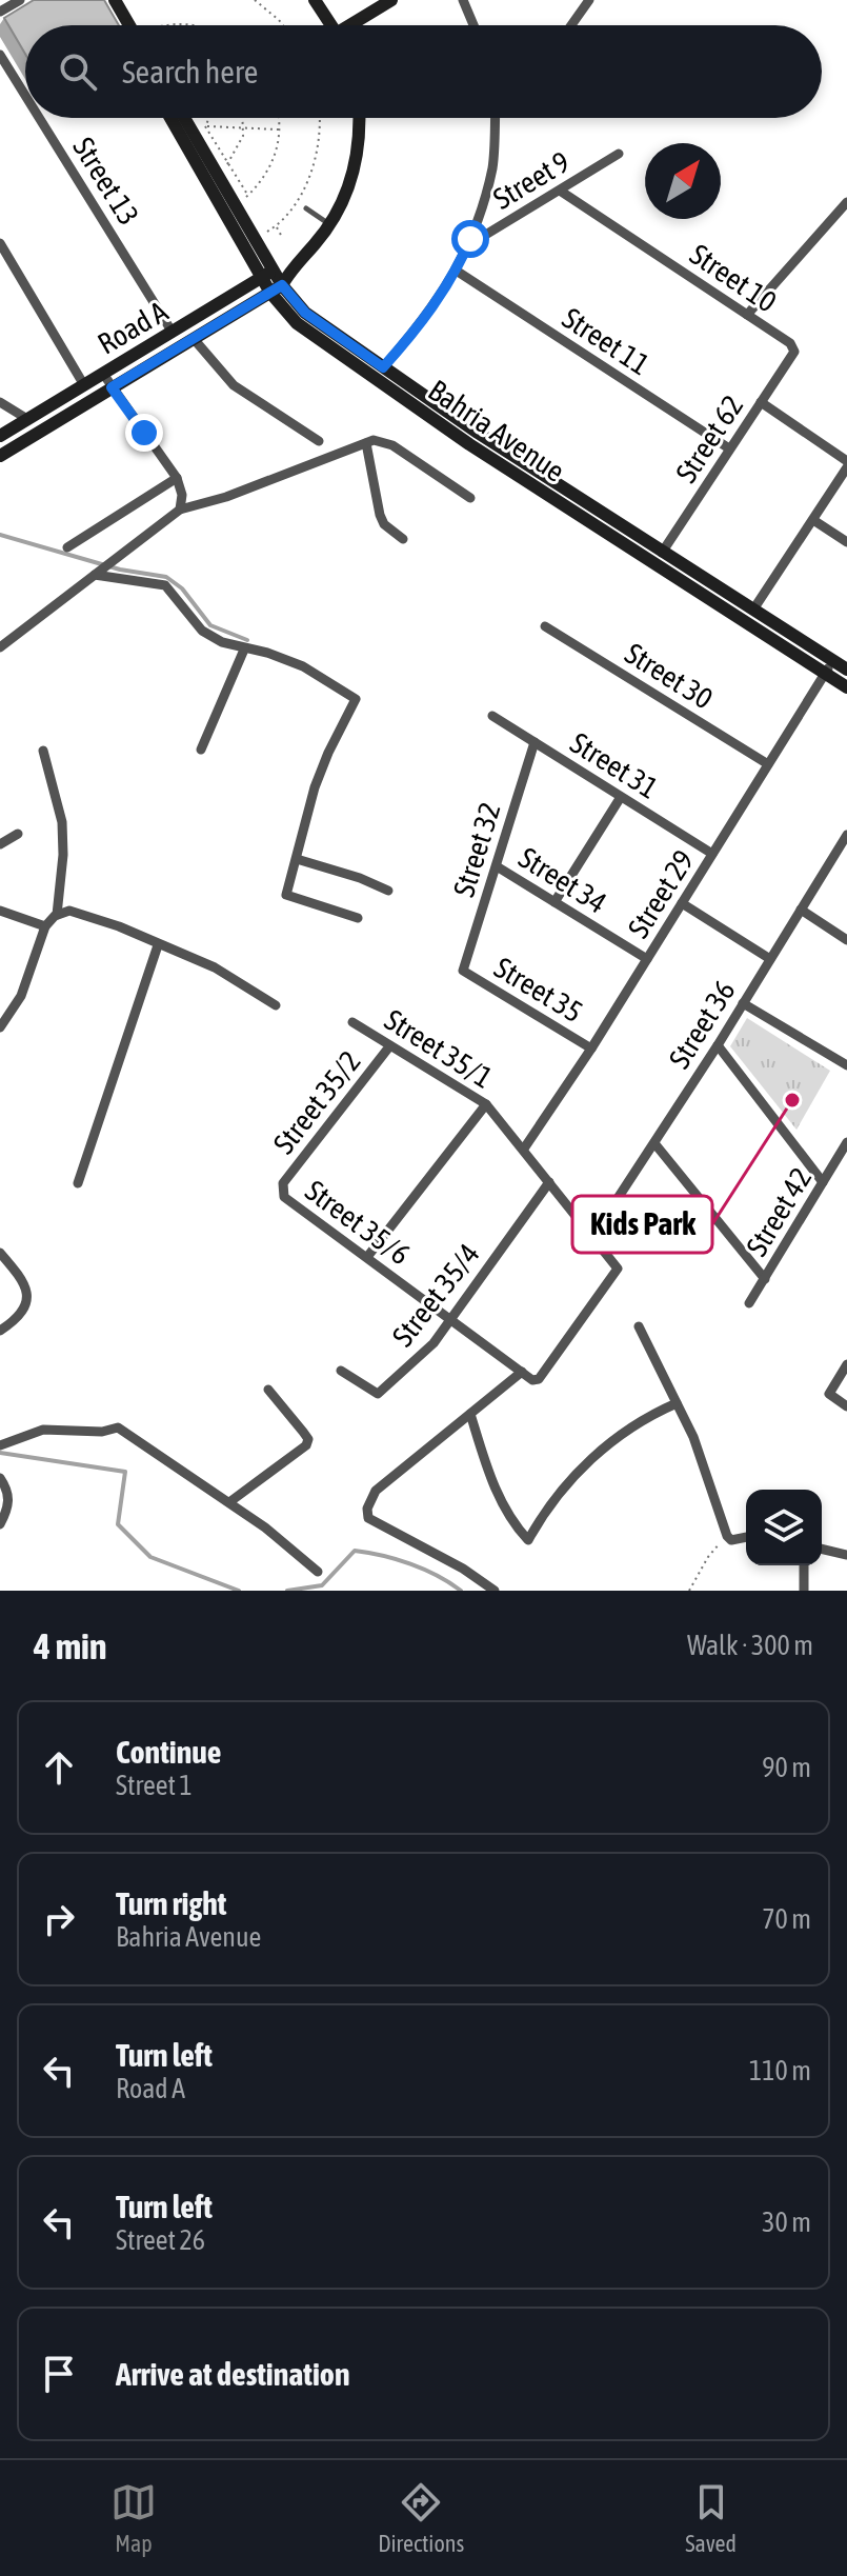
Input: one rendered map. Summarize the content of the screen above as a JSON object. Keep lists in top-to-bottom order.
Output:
{
  "streets": {
    "street": [
      "Street 9",
      "Street 13",
      "Street 10",
      "Road A",
      "Street 11",
      "Bahria Avenue",
      "Street 62",
      "Street 30",
      "Street 31",
      "Street 32",
      "Street 34",
      "Street 29",
      "Street 35",
      "Street 36",
      "Street 35/1",
      "Street 35/2",
      "Street 42",
      "Street 35/6",
      "Street 35/4"
    ]
  },
  "crossings": [
    ["Street 9", "Street 10"],
    ["Street 13", "Road A"],
    ["Street 10", "Street 62"],
    ["Road A", "Bahria Avenue"],
    ["Street 11", "Street 62"],
    ["Bahria Avenue", "Street 62"],
    ["Bahria Avenue", "Street 29"],
    ["Street 30", "Street 29"],
    ["Street 31", "Street 32"],
    ["Street 31", "Street 29"],
    ["Street 32", "Street 34"],
    ["Street 32", "Street 35"],
    ["Street 34", "Street 29"],
    ["Street 29", "Street 35"],
    ["Street 29", "Street 35/1"],
    ["Street 36", "Street 35/1"],
    ["Street 35/1", "Street 35/2"],
    ["Street 35/1", "Street 35/6"],
    ["Street 35/1", "Street 35/4"],
    ["Street 35/2", "Street 35/6"],
    ["Street 35/6", "Street 35/4"]
  ],
  "places": ["Kids Park"],
  "north": "top right",
  "page": {
    "search": "Search here",
    "heading": ["4 min", "Walk · 300 m"],
    "list": [
      ["Continue", "Street 1", "90 m"],
      ["Turn right", "Bahria Avenue", "70 m"],
      ["Turn left", "Road A", "110 m"],
      ["Turn left", "Street 26", "30 m"],
      "Arrive at destination"
    ],
    "nav": ["Map", "Directions", "Saved"]
  }
}
